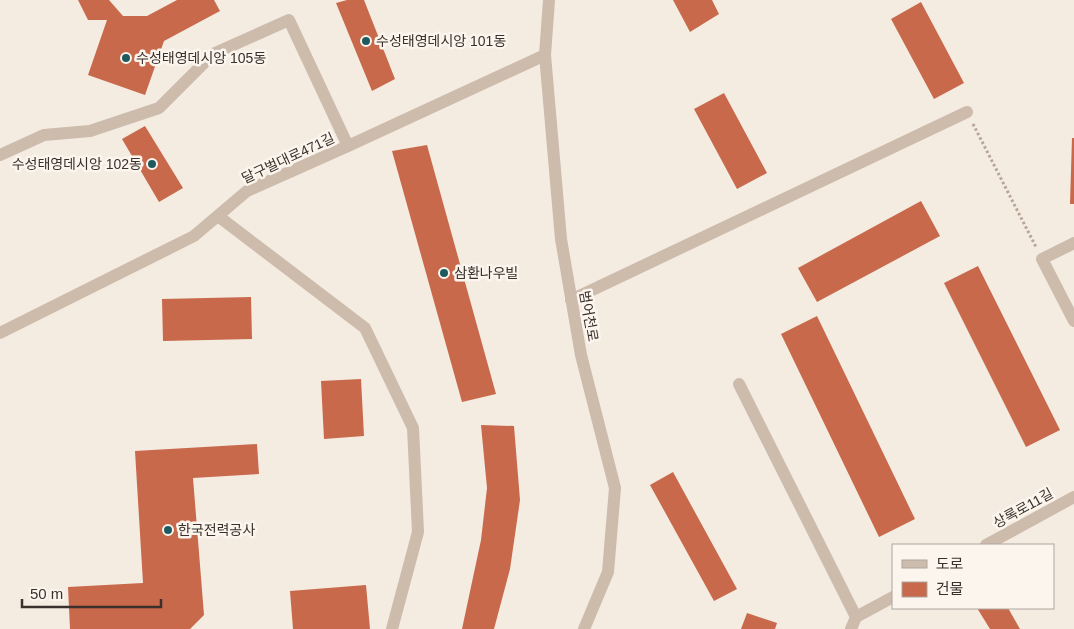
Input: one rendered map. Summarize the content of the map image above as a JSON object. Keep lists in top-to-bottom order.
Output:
{
  "streets": {
    "street": ["달구벌대로471길", "범어천로", "상록로11길"]
  },
  "crossings": [
    ["달구벌대로471길", "범어천로"]
  ],
  "places": [
    "수성태영데시앙 101동",
    "수성태영데시앙 105동",
    "수성태영데시앙 102동",
    "삼환나우빌",
    "한국전력공사"
  ],
  "legend": ["도로", "건물"],
  "scale_bar": "50 m"
}
